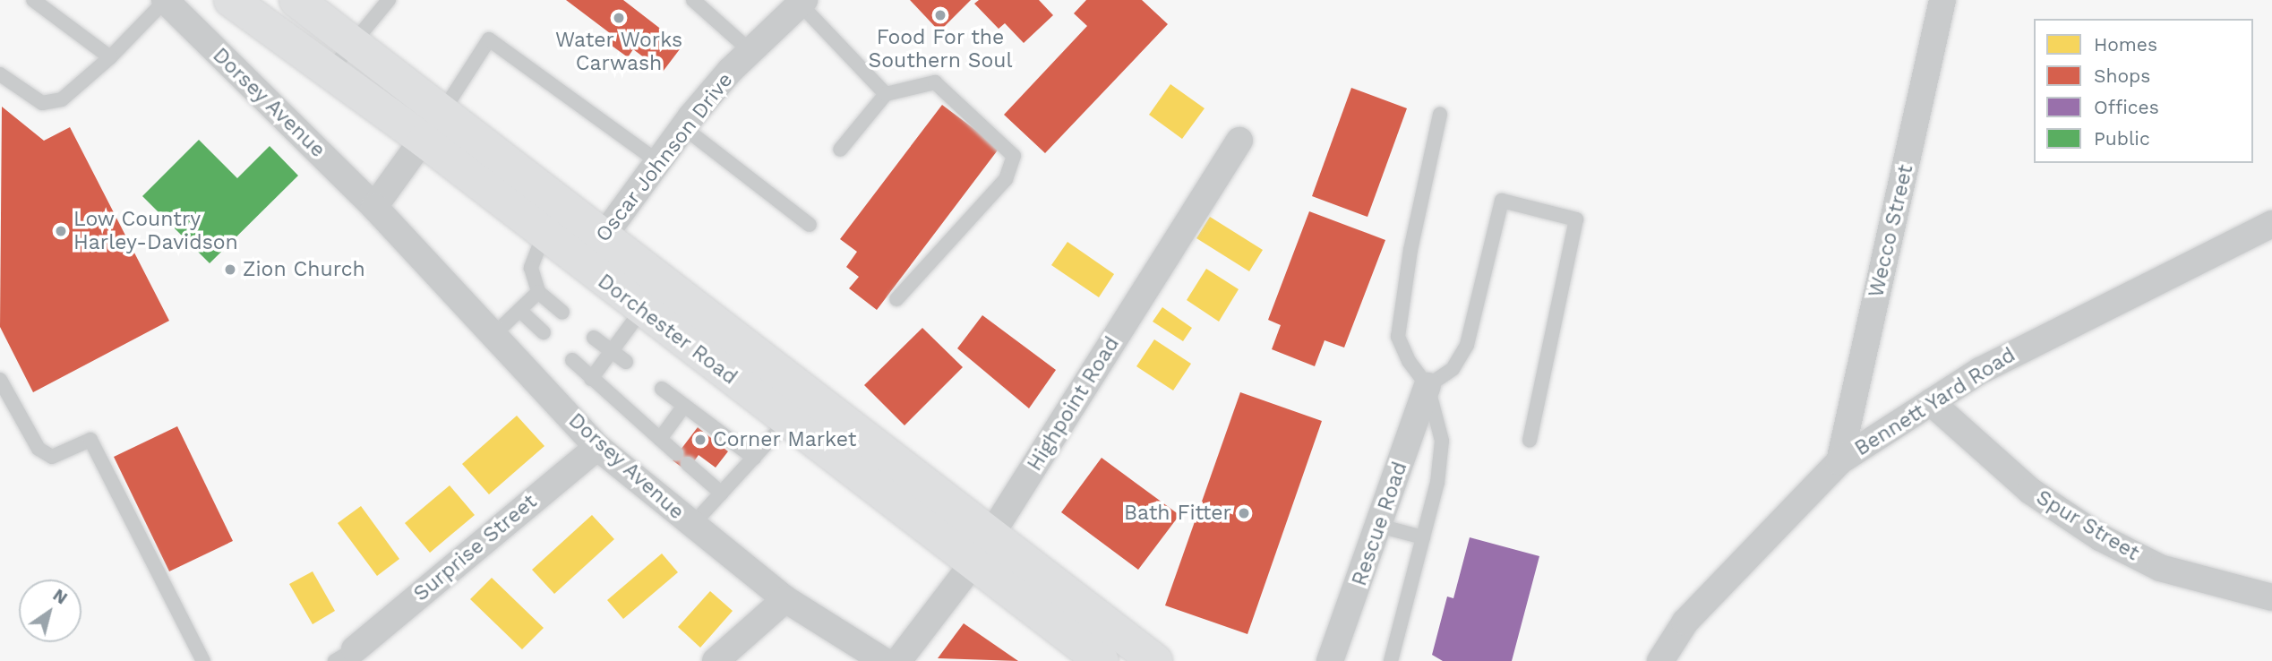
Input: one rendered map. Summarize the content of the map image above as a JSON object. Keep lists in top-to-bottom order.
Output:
{
  "streets": {
    "main road": ["Dorchester Road"],
    "street": [
      "Dorsey Avenue",
      "Oscar Johnson Drive",
      "Wecco Street",
      "Bennett Yard Road",
      "Highpoint Road",
      "Rescue Road",
      "Spur Street",
      "Surprise Street"
    ]
  },
  "crossings": [
    ["Dorsey Avenue", "Surprise Street"],
    ["Oscar Johnson Drive", "Dorchester Road"],
    ["Wecco Street", "Bennett Yard Road"],
    ["Dorchester Road", "Highpoint Road"],
    ["Bennett Yard Road", "Spur Street"]
  ],
  "places": [
    "Food For the Southern Soul",
    "Water Works Carwash",
    "Low Country Harley-Davidson",
    "Zion Church",
    "Corner Market",
    "Bath Fitter"
  ],
  "legend": [
    "Homes",
    "Shops",
    "Offices",
    "Public"
  ],
  "north": "top right"
}
